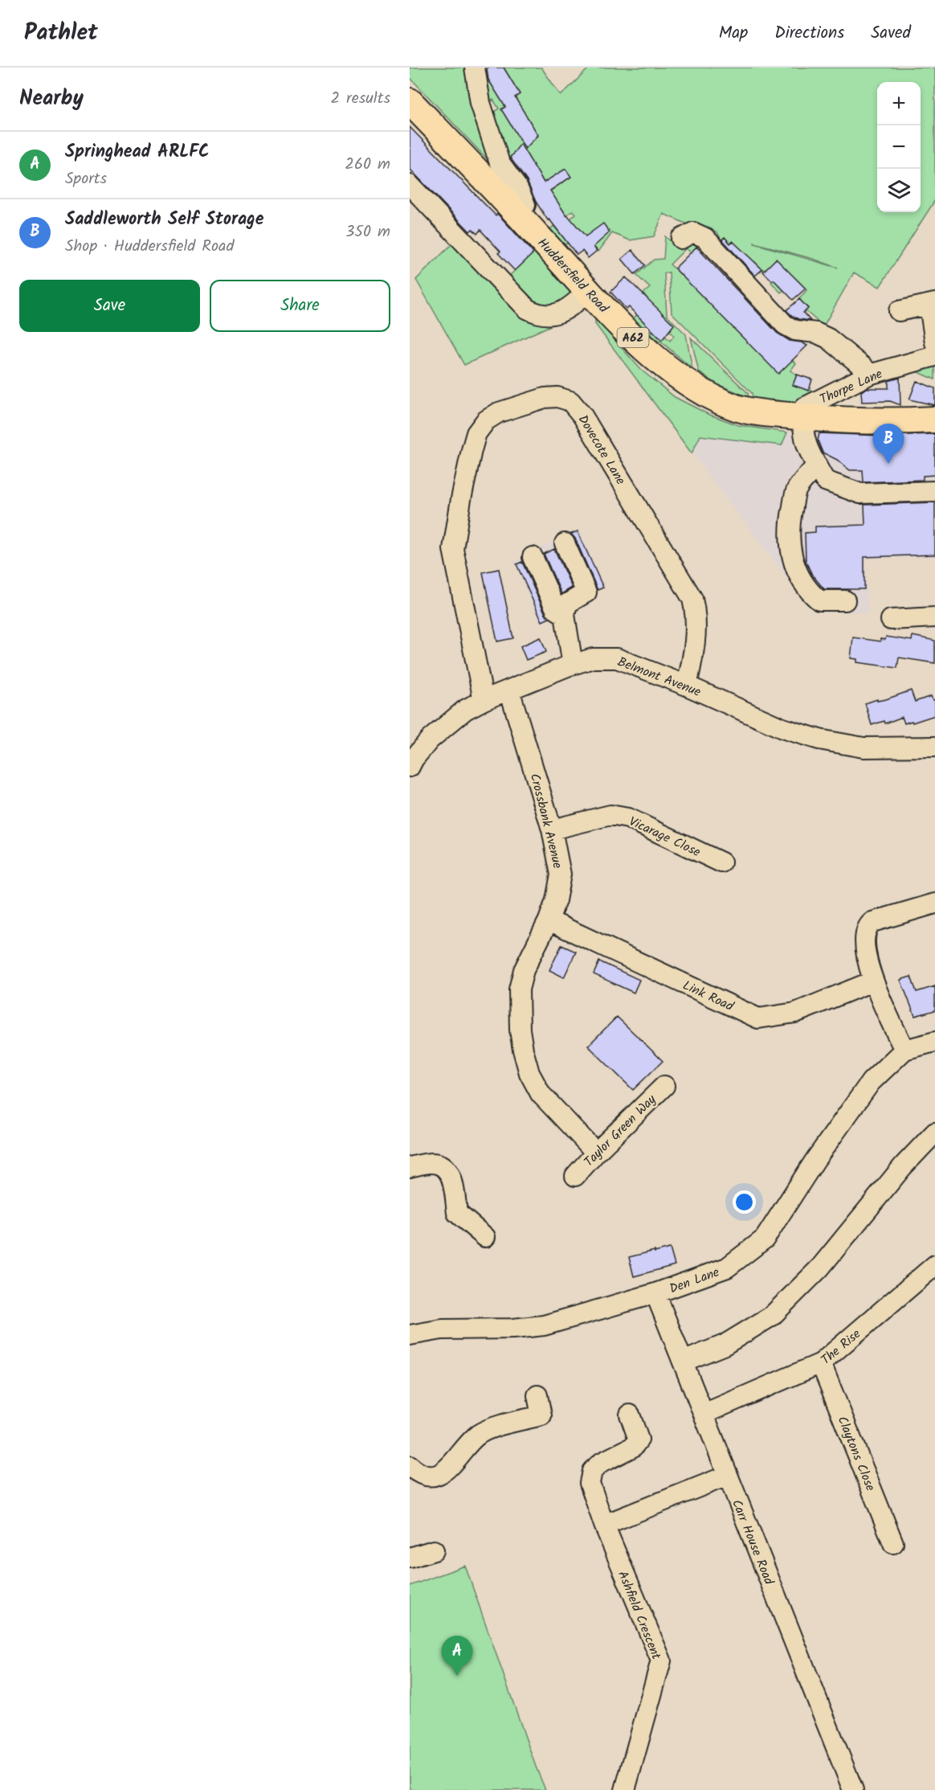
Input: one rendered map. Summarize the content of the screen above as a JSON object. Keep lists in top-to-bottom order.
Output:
{
  "streets": {
    "main road": ["Huddersfield Road", "A62"],
    "street": [
      "Thorpe Lane",
      "Dovecote Lane",
      "Belmont Avenue",
      "Crossbank Avenue",
      "Vicarage Close",
      "Link Road",
      "Taylor Green Way",
      "Den Lane",
      "The Rise",
      "Claytons Close",
      "Carr House Road",
      "Ashfield Crescent"
    ]
  },
  "crossings": [
    ["Huddersfield Road", "Thorpe Lane"],
    ["Dovecote Lane", "Belmont Avenue"],
    ["Belmont Avenue", "Crossbank Avenue"],
    ["Crossbank Avenue", "Vicarage Close"],
    ["Crossbank Avenue", "Link Road"],
    ["Crossbank Avenue", "Taylor Green Way"],
    ["Den Lane", "Carr House Road"],
    ["The Rise", "Claytons Close"],
    ["The Rise", "Carr House Road"]
  ],
  "page": {
    "header": "Pathlet",
    "nav": ["Map", "Directions", "Saved"],
    "heading": ["Nearby", "2 results"],
    "map_buttons": ["+", "−"],
    "list": [
      {
        "mark": "A",
        "name": "Springhead ARLFC",
        "note": "Sports",
        "value": "260 m"
      },
      {
        "mark": "B",
        "name": "Saddleworth Self Storage",
        "note": "Shop · Huddersfield Road",
        "value": "350 m"
      }
    ],
    "buttons": ["Save", "Share"],
    "pins": ["B", "A"]
  }
}
